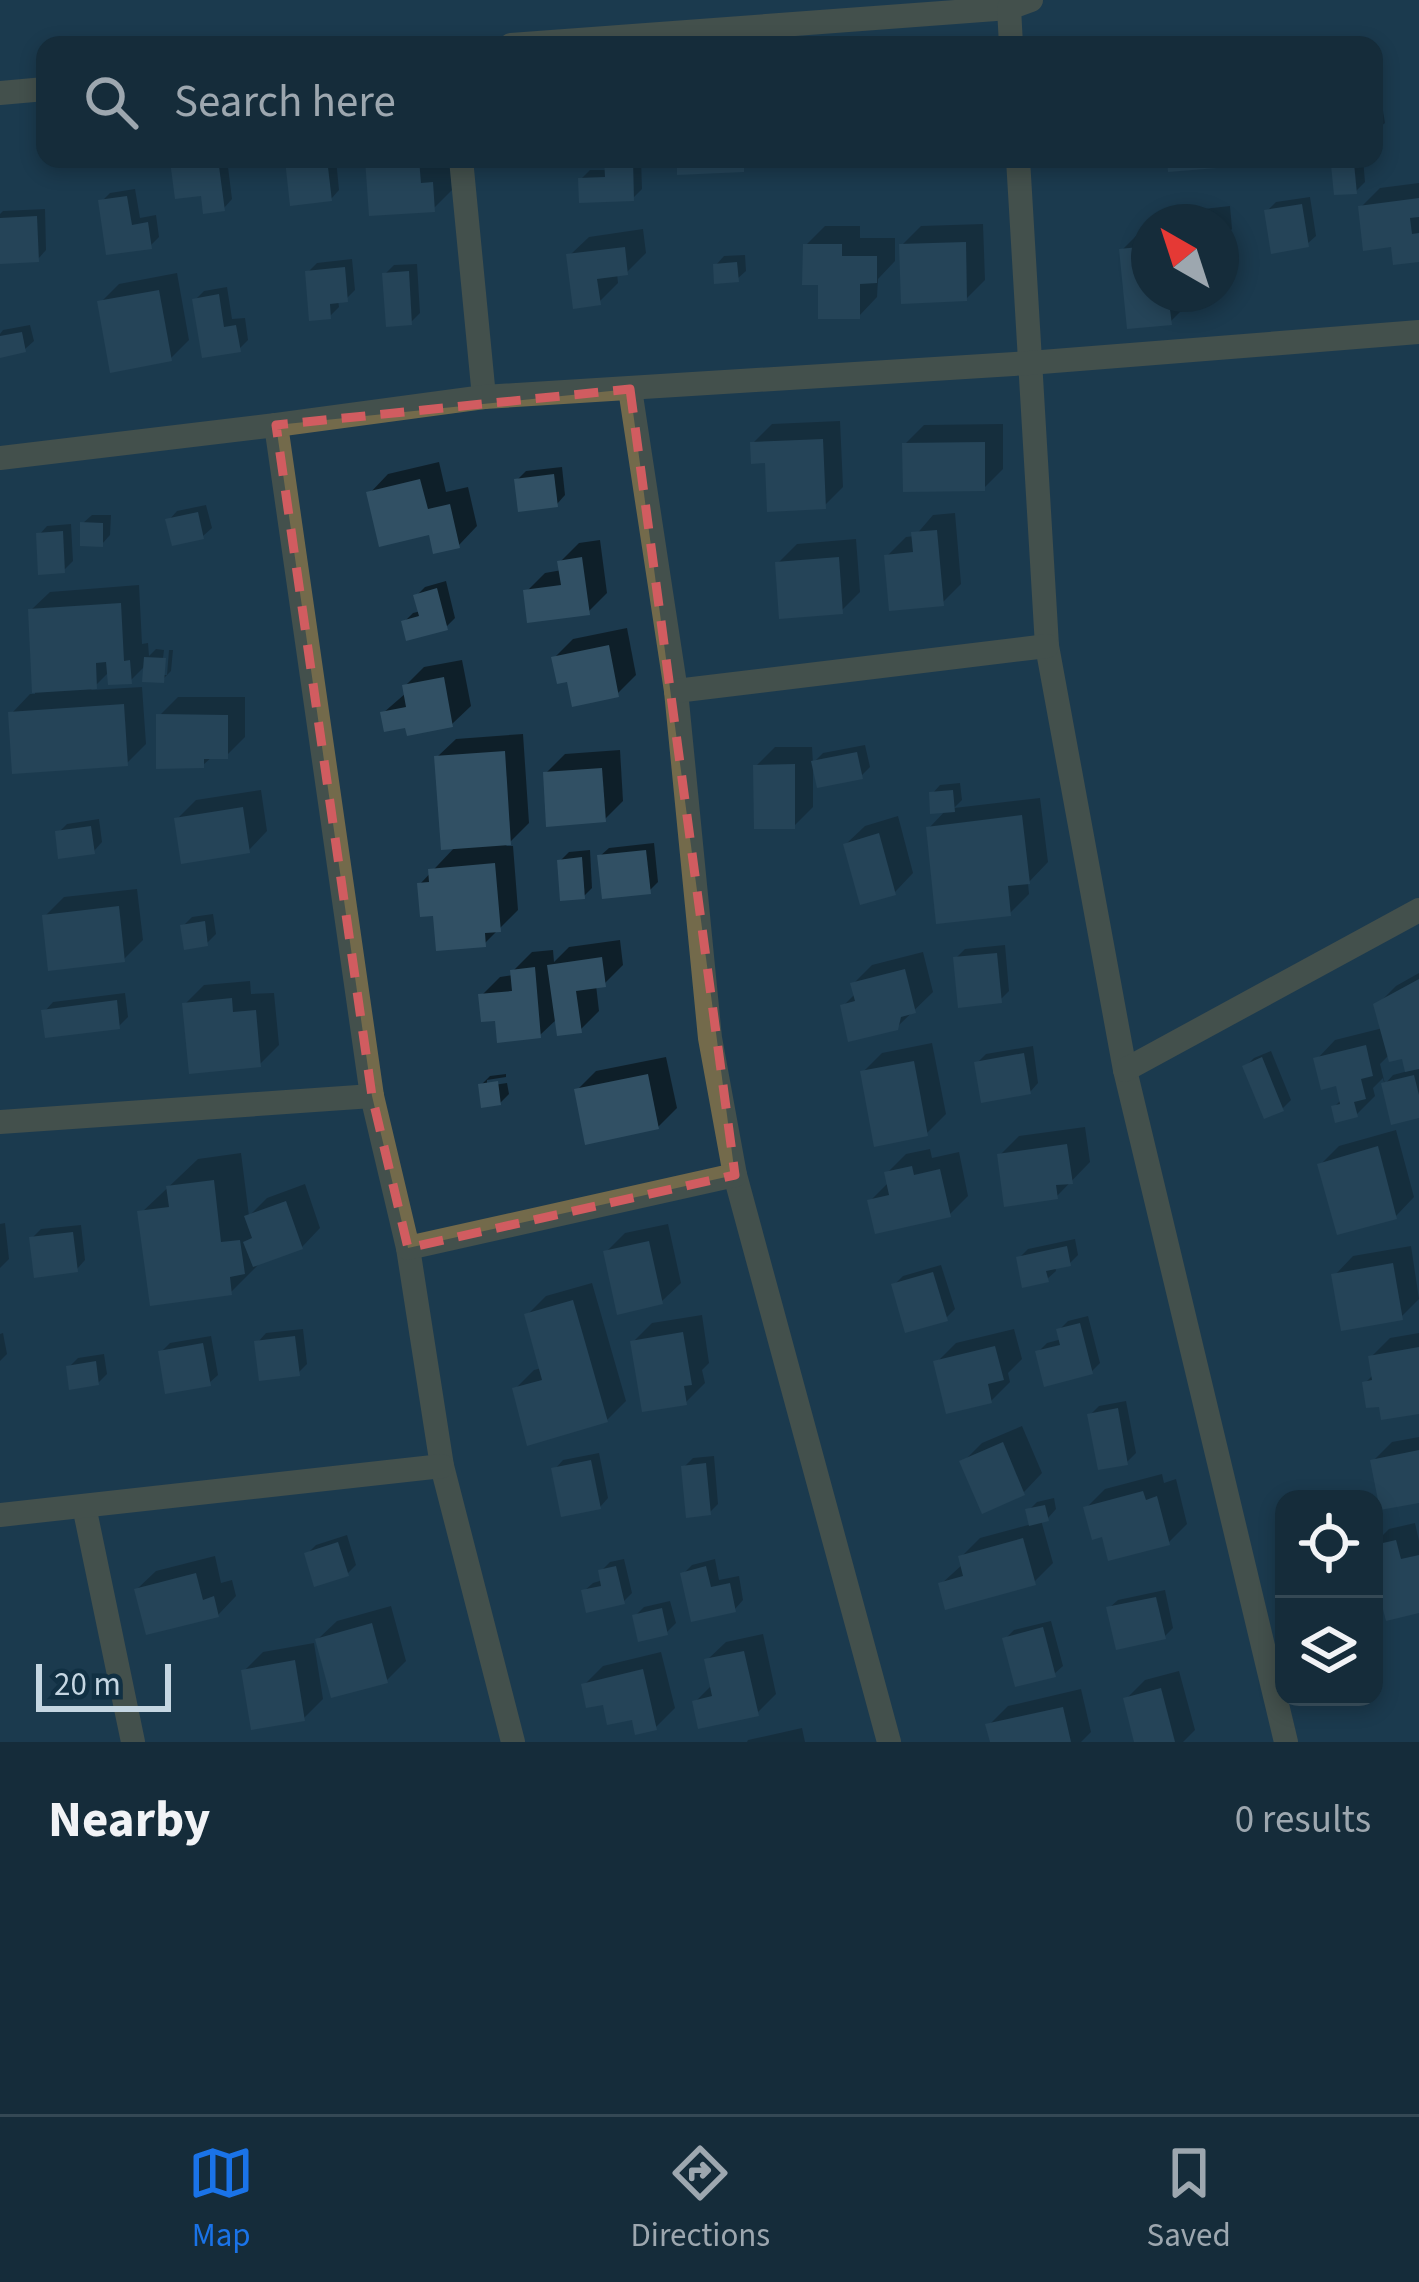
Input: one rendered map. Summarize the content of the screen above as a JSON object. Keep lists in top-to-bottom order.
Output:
{
  "scale_bar": "20 m",
  "north": "top left",
  "page": {
    "search": "Search here",
    "scale": "20 m",
    "heading": ["Nearby", "0 results"],
    "nav": ["Map", "Directions", "Saved"]
  }
}
